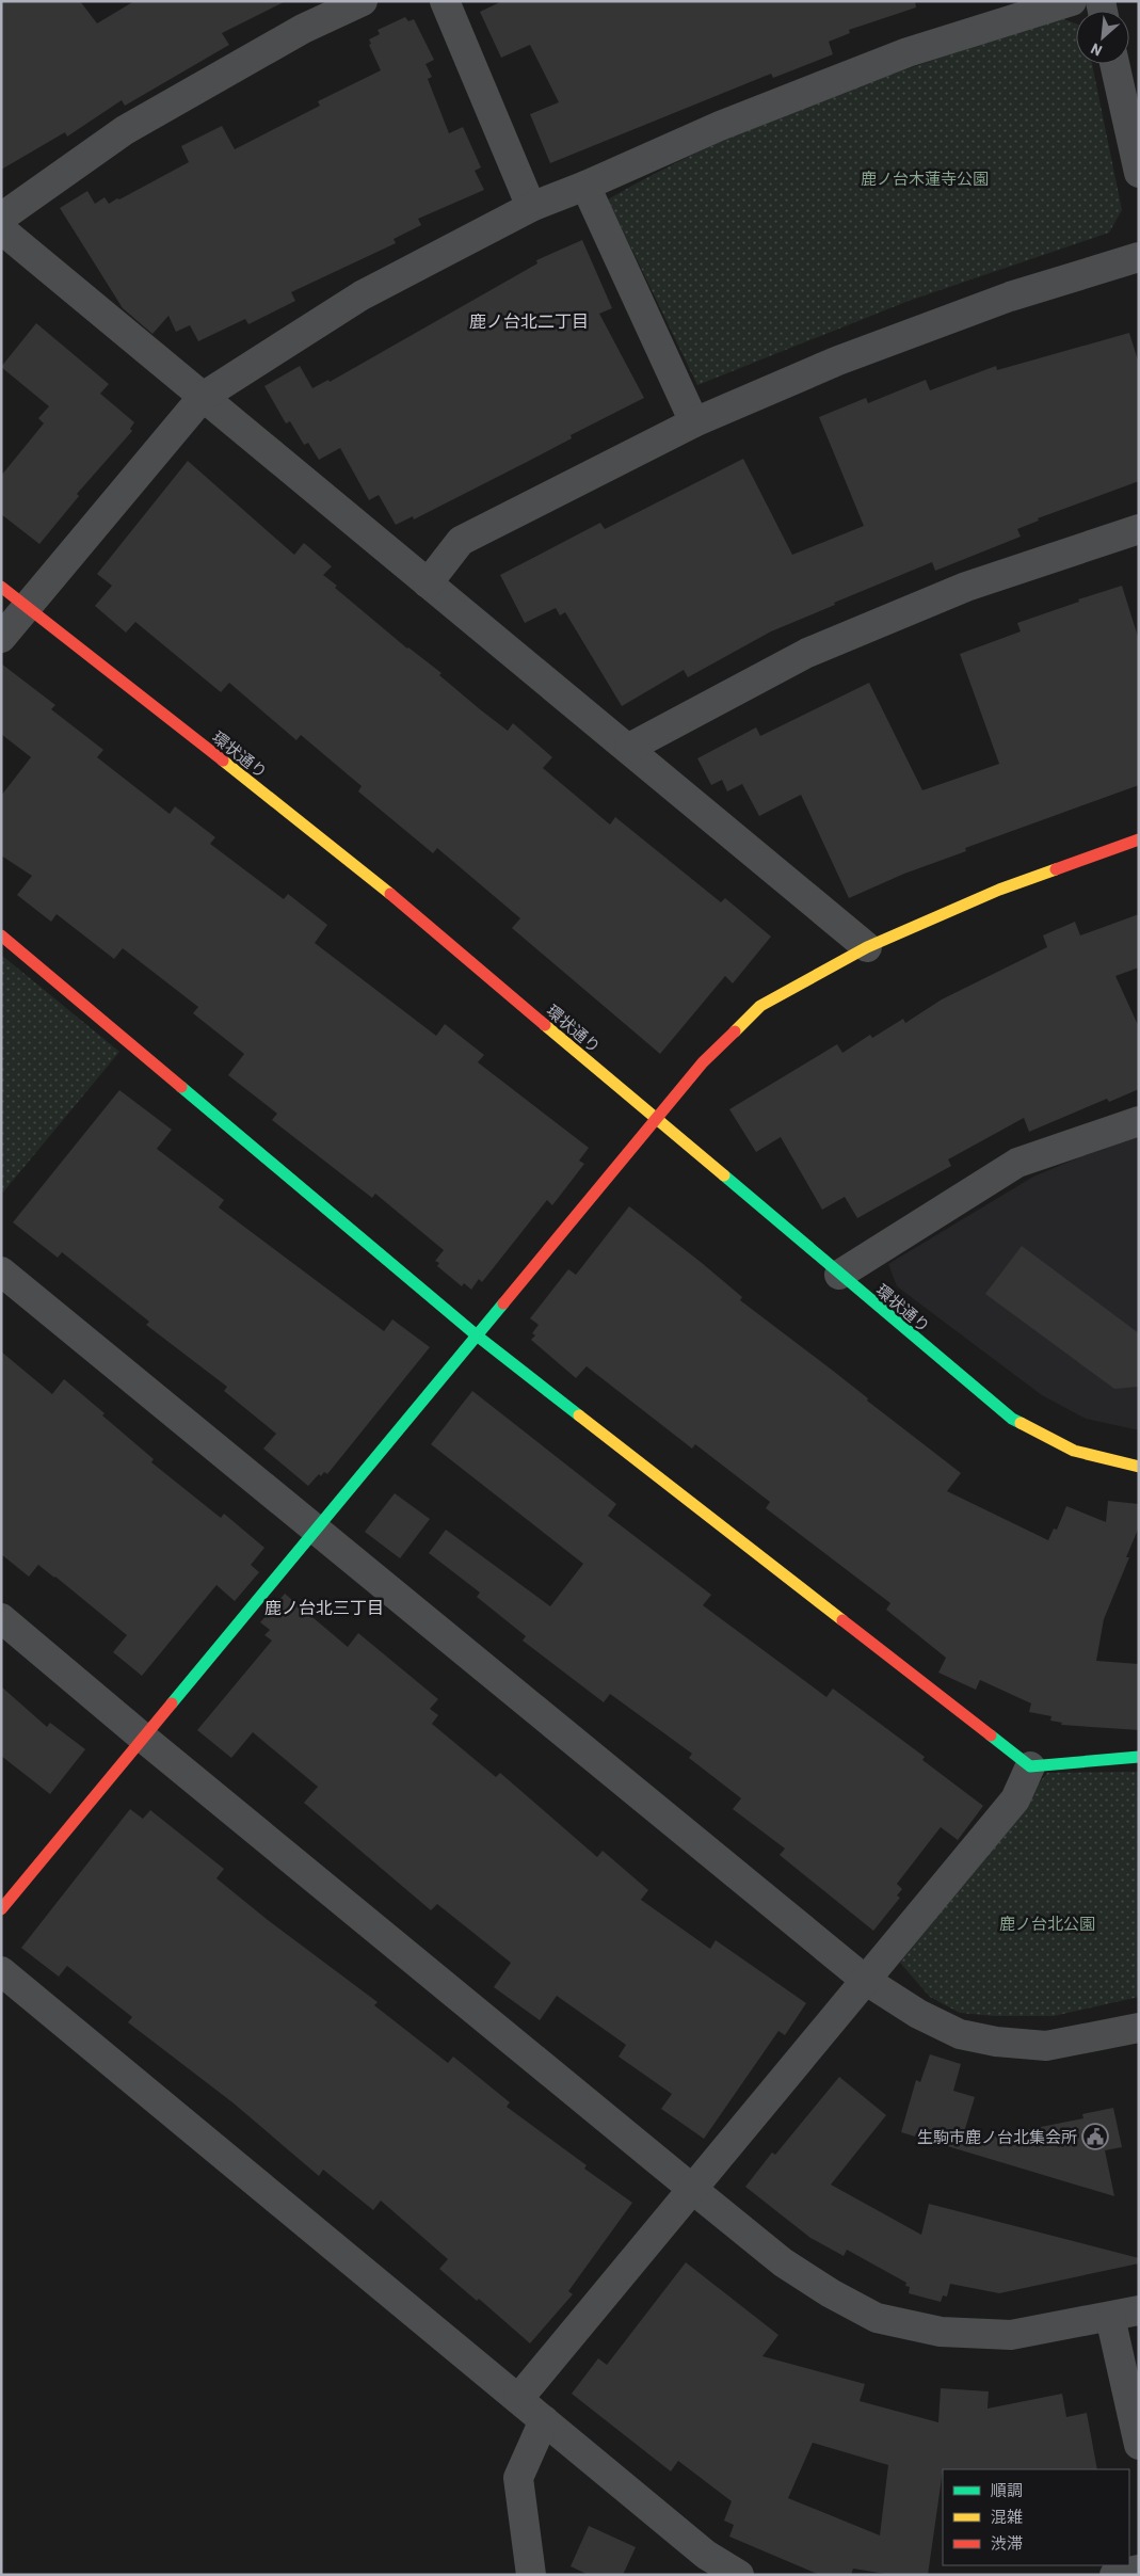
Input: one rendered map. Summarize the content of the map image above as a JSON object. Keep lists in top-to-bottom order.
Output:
{
  "streets": {
    "street": ["環状通り"]
  },
  "districts": ["鹿ノ台北二丁目", "鹿ノ台北三丁目"],
  "parks": ["鹿ノ台木蓮寺公園", "鹿ノ台北公園"],
  "places": {
    "public building": ["生駒市鹿ノ台北集会所"]
  },
  "legend": ["順調", "混雑", "渋滞"],
  "north": "bottom left"
}
